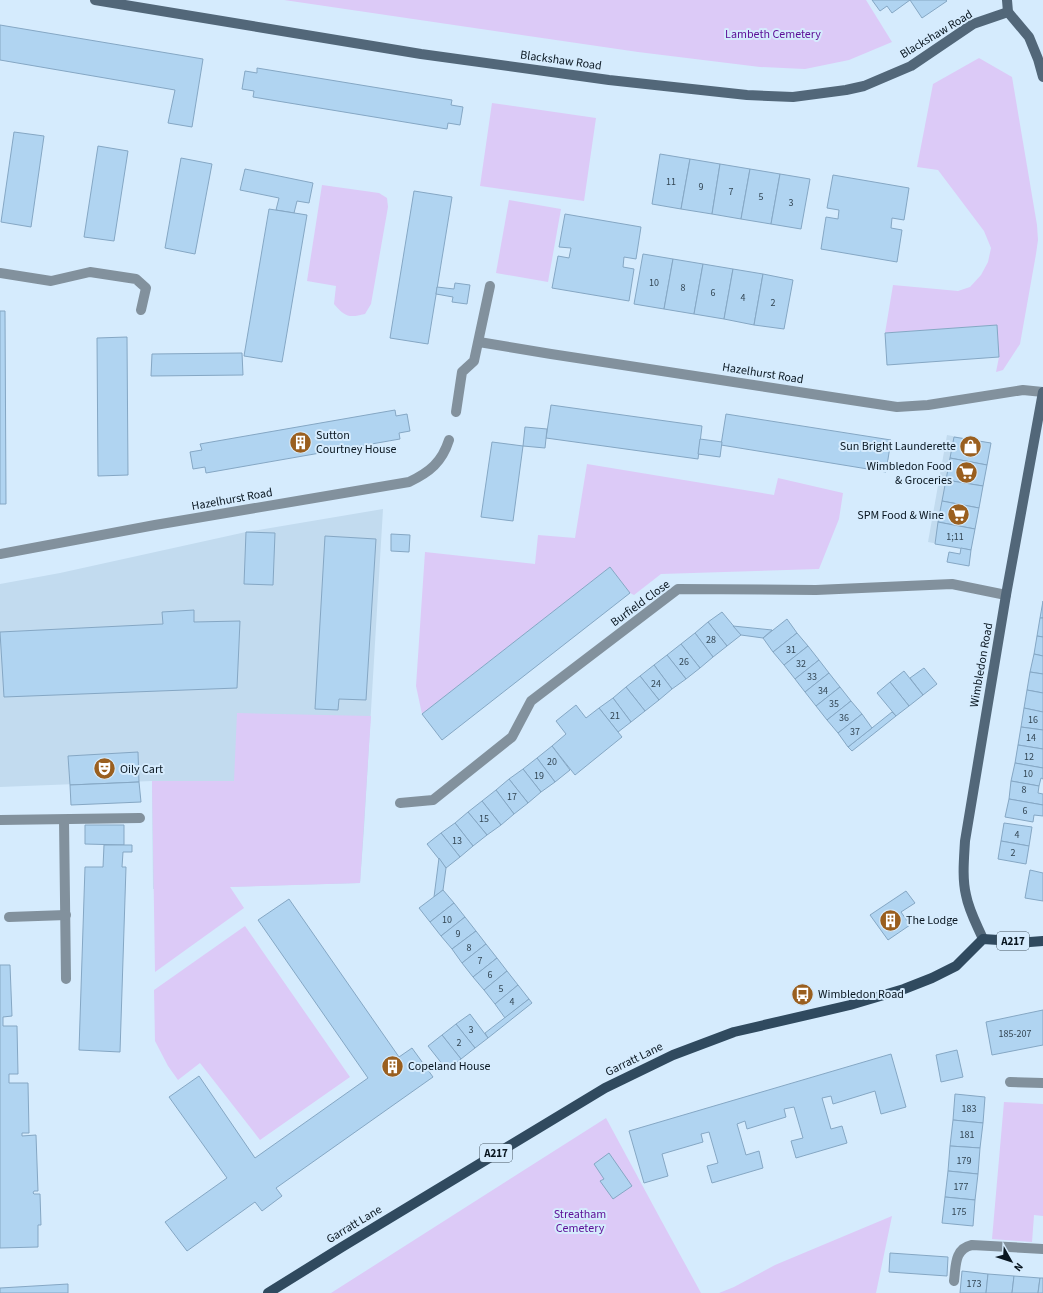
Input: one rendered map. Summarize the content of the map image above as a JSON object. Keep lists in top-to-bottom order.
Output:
{
  "streets": {
    "main road": ["A217", "Garratt Lane"],
    "street": [
      "Blackshaw Road",
      "Hazelhurst Road",
      "Burfield Close",
      "Wimbledon Road"
    ]
  },
  "crossings": [
    ["Hazelhurst Road", "Wimbledon Road"],
    ["Burfield Close", "Wimbledon Road"],
    ["Wimbledon Road", "A217"],
    ["Wimbledon Road", "Garratt Lane"],
    ["A217", "Garratt Lane"]
  ],
  "parks": ["Lambeth Cemetery", "Streatham Cemetery"],
  "places": {
    "building": ["Sutton Courtney House", "The Lodge", "Copeland House"],
    "shop": ["Sun Bright Launderette"],
    "supermarket": ["Wimbledon Food & Groceries", "SPM Food & Wine"],
    "theatre": ["Oily Cart"],
    "bus stop": ["Wimbledon Road"]
  },
  "house_numbers": [
    "11",
    "9",
    "7",
    "5",
    "3",
    "10",
    "8",
    "6",
    "4",
    "2",
    "1;11",
    "28",
    "31",
    "26",
    "32",
    "33",
    "24",
    "34",
    "35",
    "21",
    "36",
    "16",
    "37",
    "14",
    "12",
    "20",
    "10",
    "19",
    "8",
    "17",
    "6",
    "15",
    "4",
    "13",
    "2",
    "10",
    "9",
    "8",
    "7",
    "6",
    "5",
    "4",
    "3",
    "185-207",
    "2",
    "183",
    "181",
    "179",
    "177",
    "175",
    "173"
  ],
  "north": "bottom right"
}
